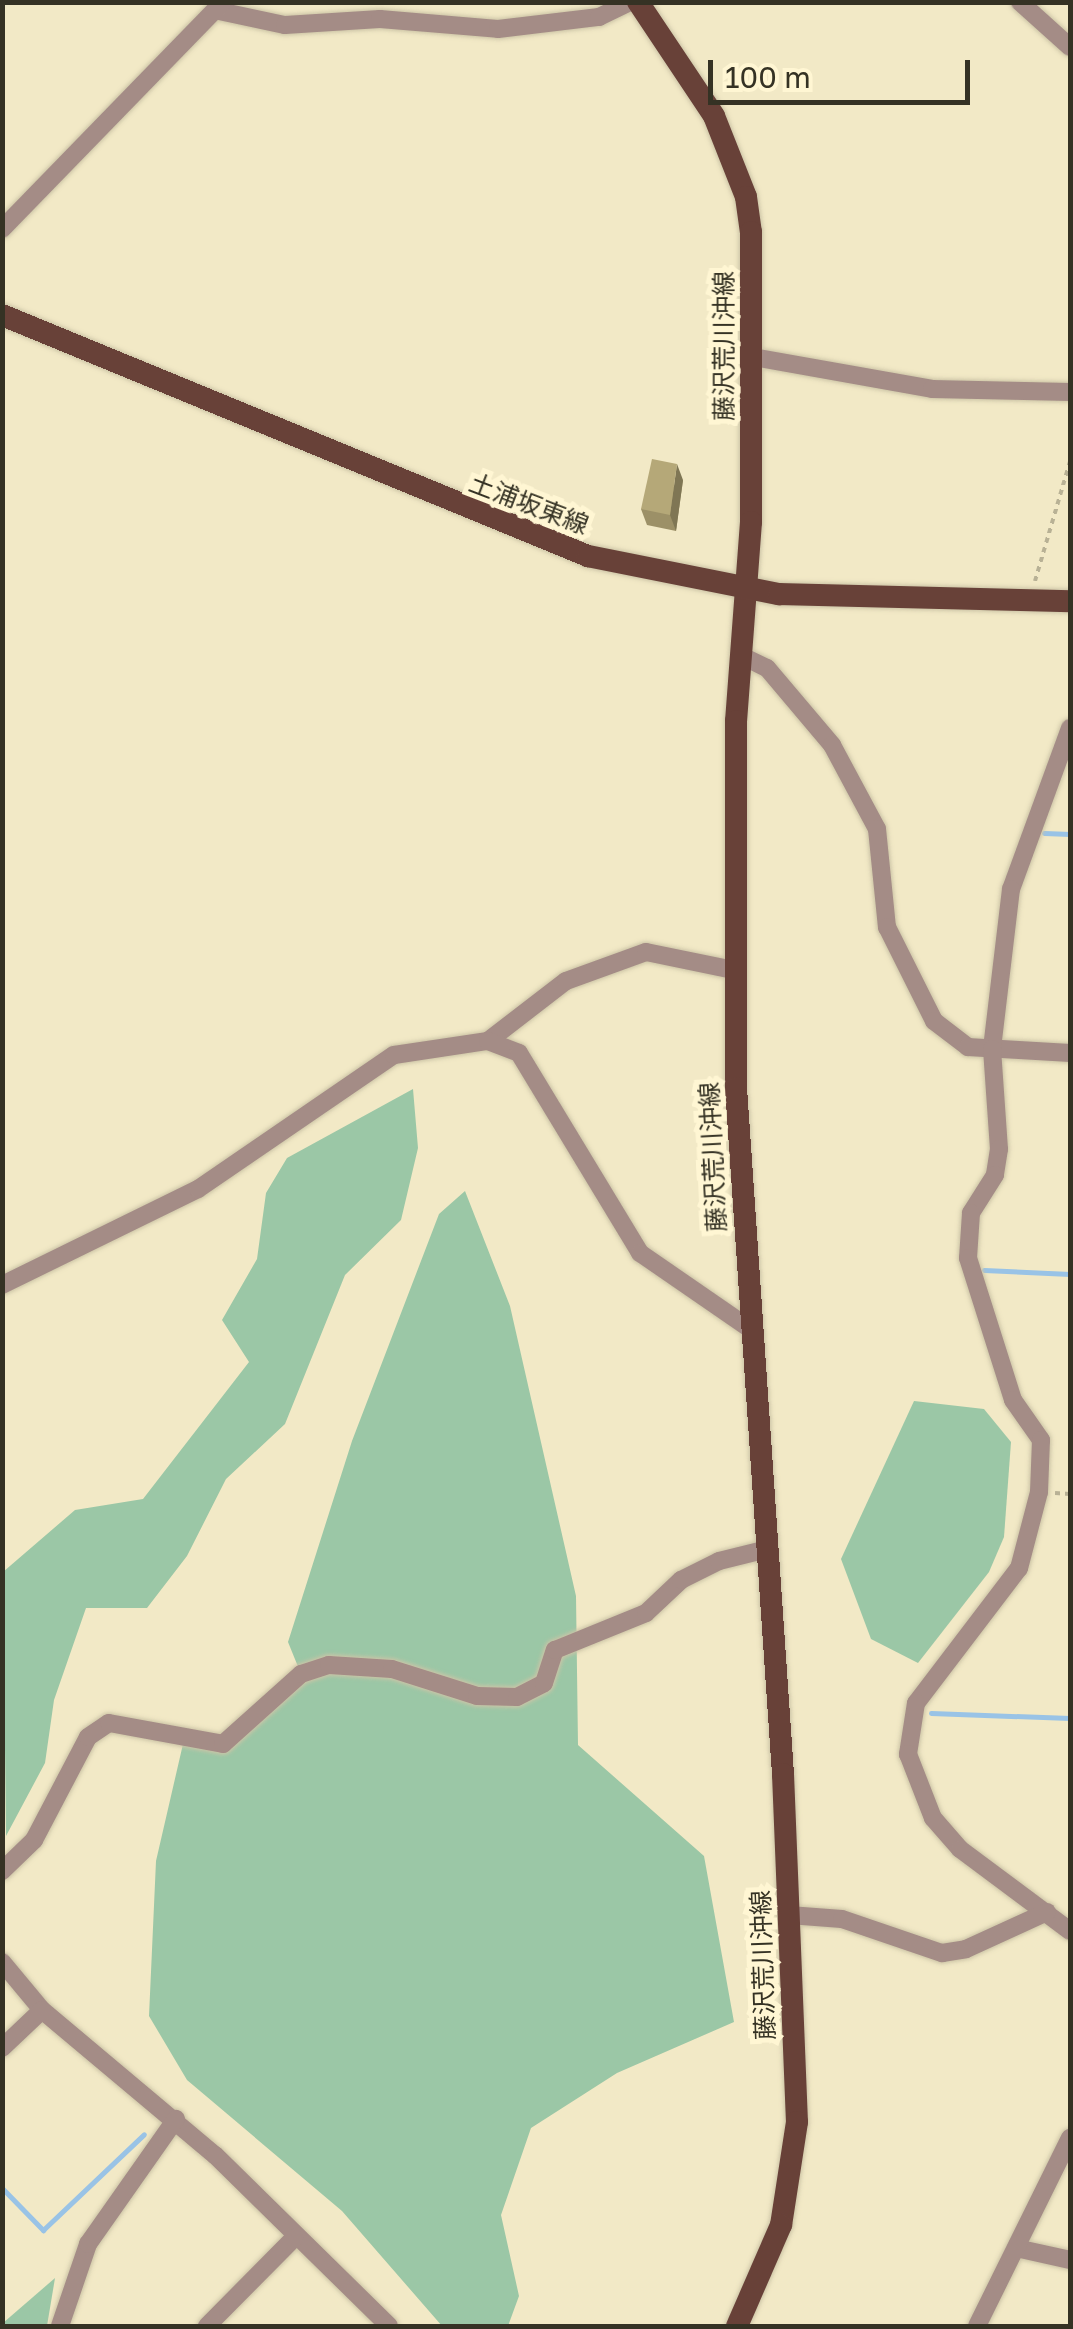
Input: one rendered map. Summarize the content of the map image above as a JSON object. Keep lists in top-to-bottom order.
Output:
{
  "streets": {
    "main road": ["藤沢荒川沖線", "土浦坂東線"]
  },
  "crossings": [
    ["藤沢荒川沖線", "土浦坂東線"]
  ],
  "scale_bar": "100 m"
}
